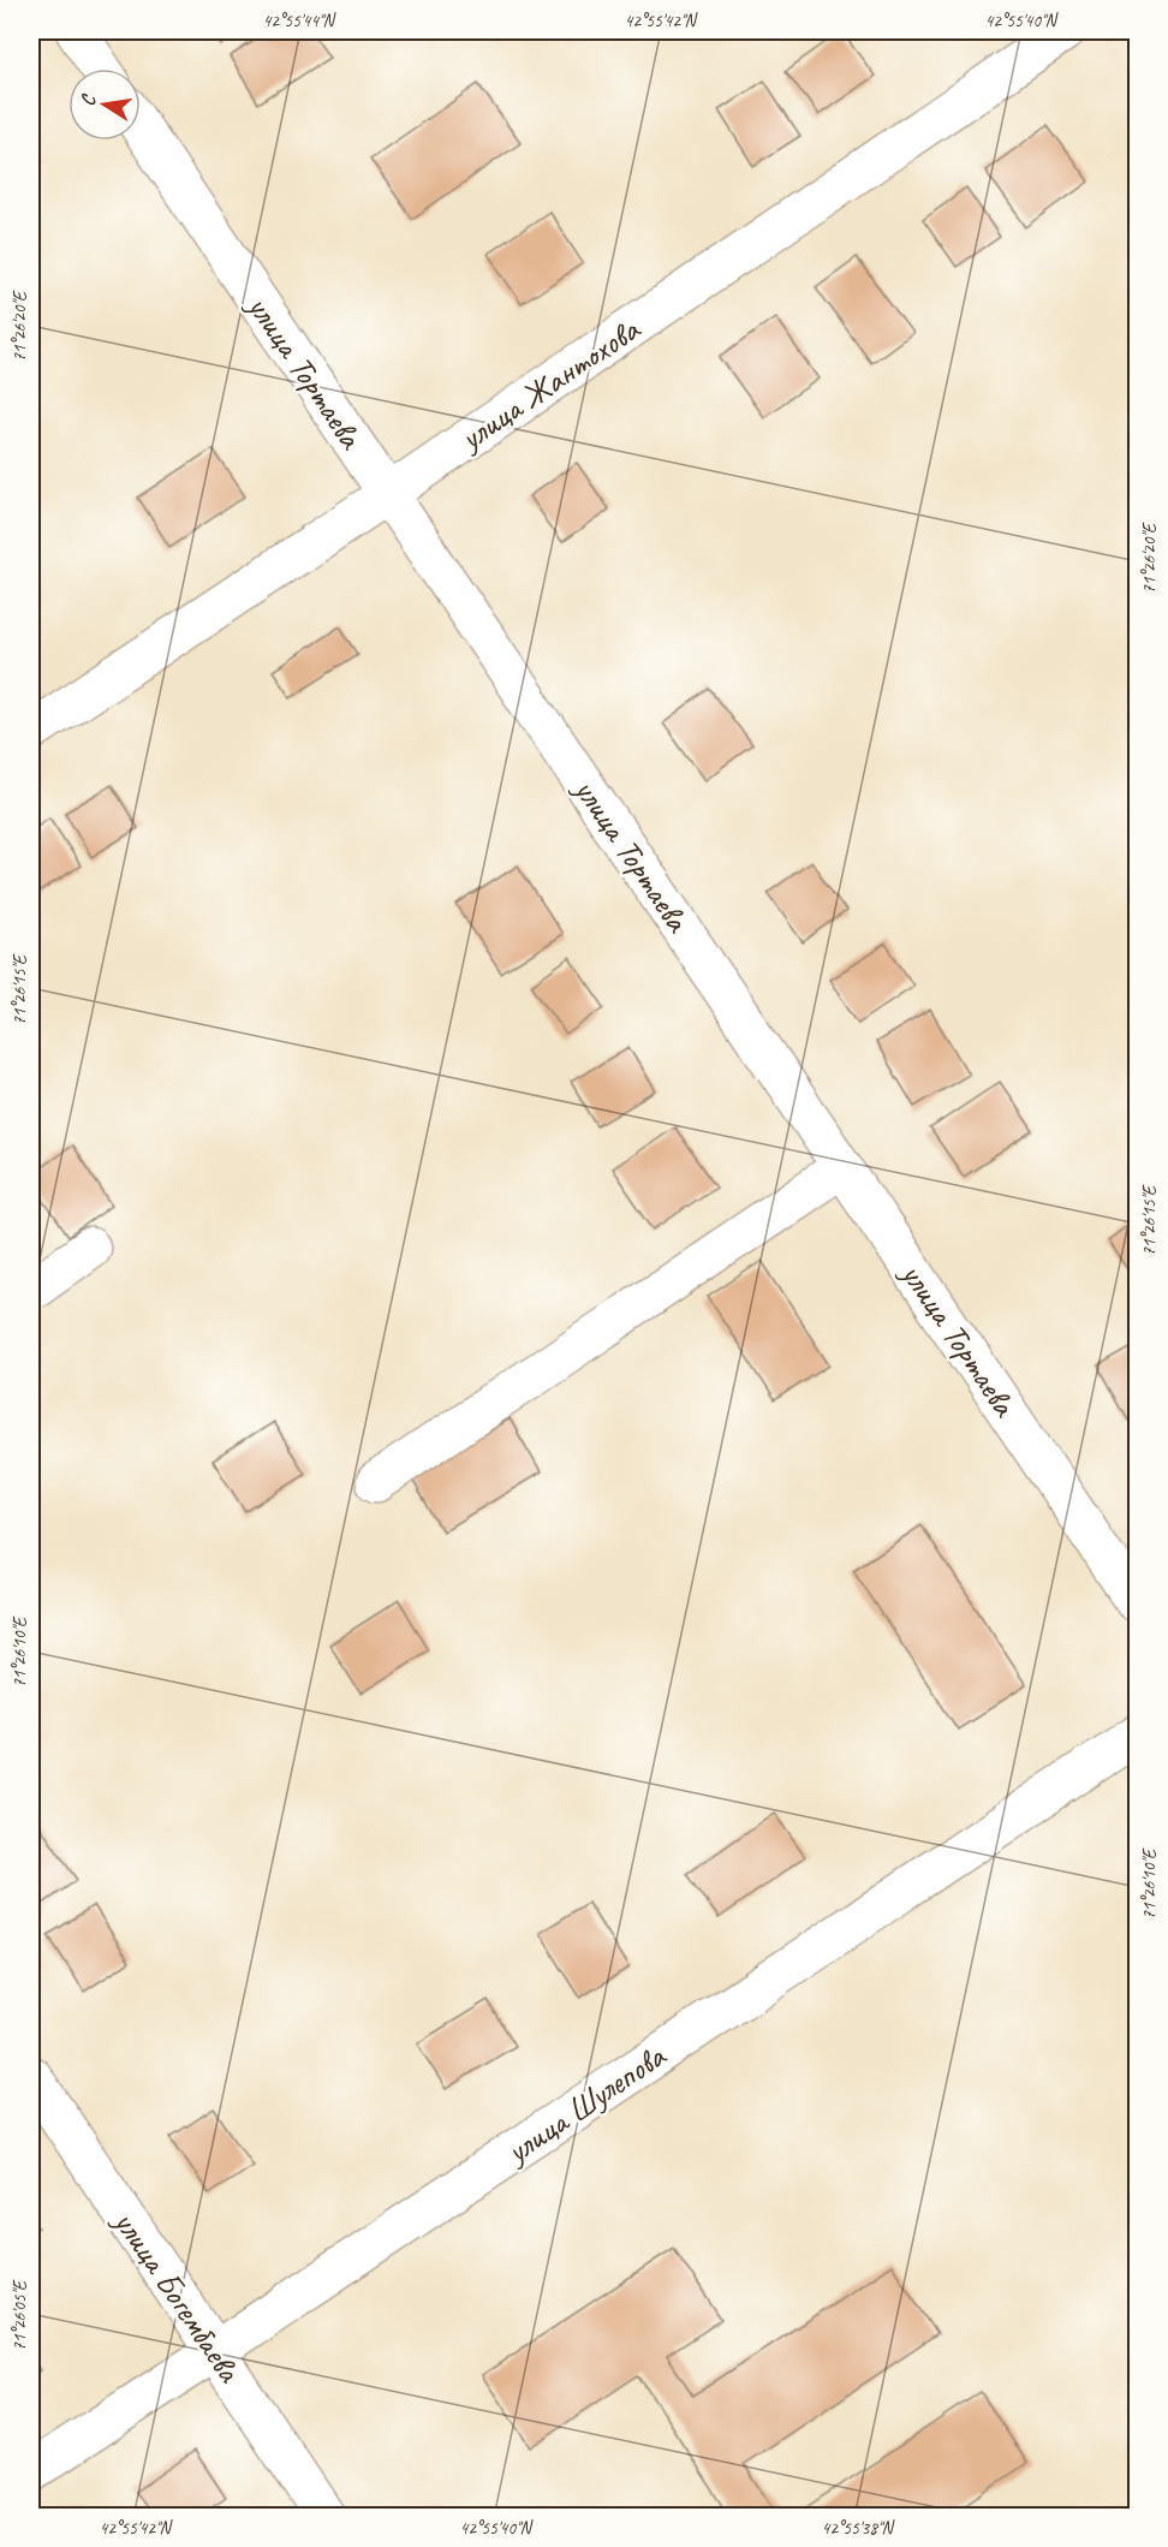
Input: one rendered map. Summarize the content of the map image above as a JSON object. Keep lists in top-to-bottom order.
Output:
{
  "streets": {
    "street": [
      "улица Тортаева",
      "улица Жантохова",
      "улица Шулепова",
      "улица Богембаева"
    ]
  },
  "crossings": [
    ["улица Тортаева", "улица Жантохова"],
    ["улица Шулепова", "улица Богембаева"]
  ],
  "north": "left",
  "coordinates": [
    "42°55'44\"N",
    "42°55'42\"N",
    "42°55'40\"N",
    "71°26'20\"E",
    "71°26'15\"E",
    "71°26'10\"E",
    "71°26'05\"E",
    "42°55'38\"N"
  ]
}
